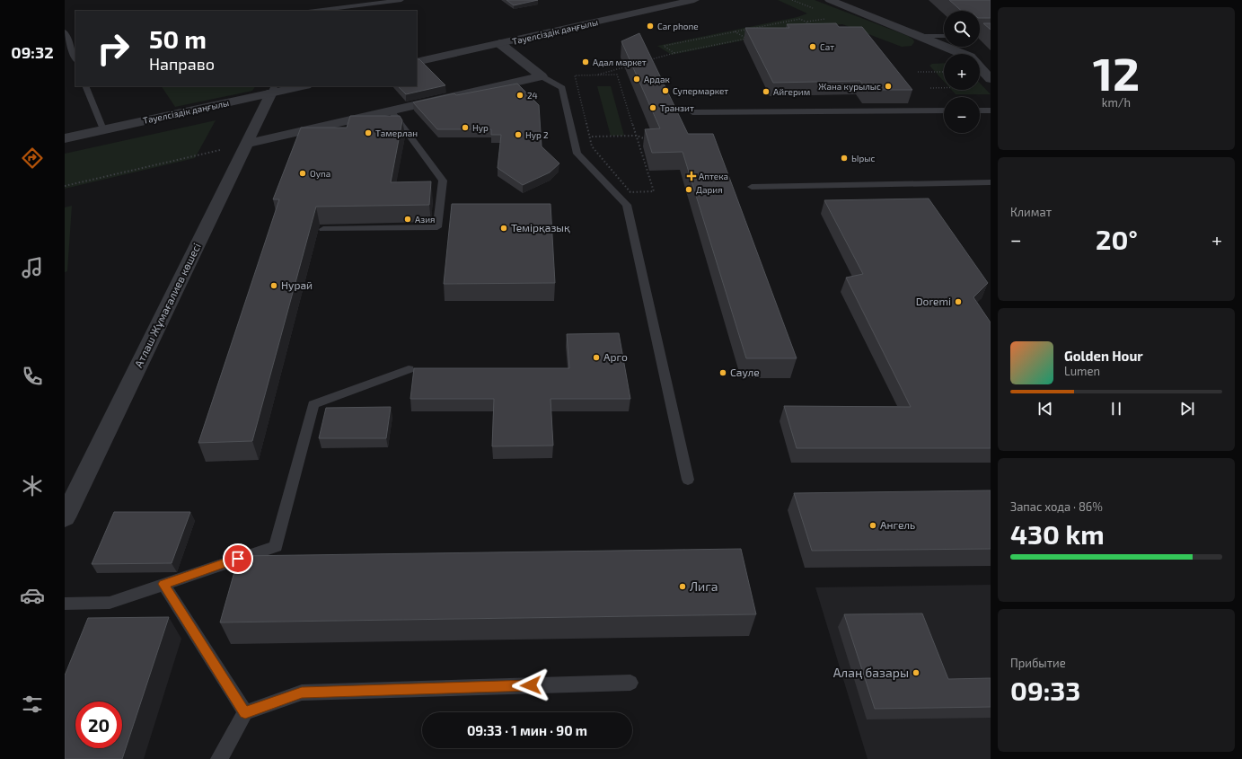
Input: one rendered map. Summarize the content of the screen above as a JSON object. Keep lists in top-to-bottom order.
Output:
{
  "streets": {
    "street": ["Тәуелсіздік даңғылы", "Атлаш Жұмағалиев көшесі"]
  },
  "crossings": [
    ["Тәуелсіздік даңғылы", "Атлаш Жұмағалиев көшесі"]
  ],
  "places": {
    "other": [
      "Car phone",
      "Caт",
      "Адал маркет",
      "Ардак",
      "Жана курылыс",
      "Супермаркет",
      "Айгерим",
      "24",
      "Транзит",
      "Нур",
      "Тамерлан",
      "Нур 2",
      "Ырыс",
      "Oyna",
      "Дария",
      "Азия",
      "Темірқазық",
      "Нурай",
      "Doremi",
      "Арго",
      "Сауле",
      "Ангель",
      "Лига",
      "Алаң базары"
    ],
    "health": ["Аптека"]
  },
  "page": {
    "tabs": "09:32",
    "tile": [
      ["12", "km/h"],
      "Климат",
      ["Запас хода · 86%", "430 km"],
      ["Прибытие", "09:33"]
    ],
    "map_buttons": ["+", "−"],
    "turn": ["50 m", "Направо"],
    "heat": ["−", "20°", "+"],
    "song": ["Golden Hour", "Lumen"],
    "limit": "20",
    "trip": "09:33 · 1 мин · 90 m"
  }
}
